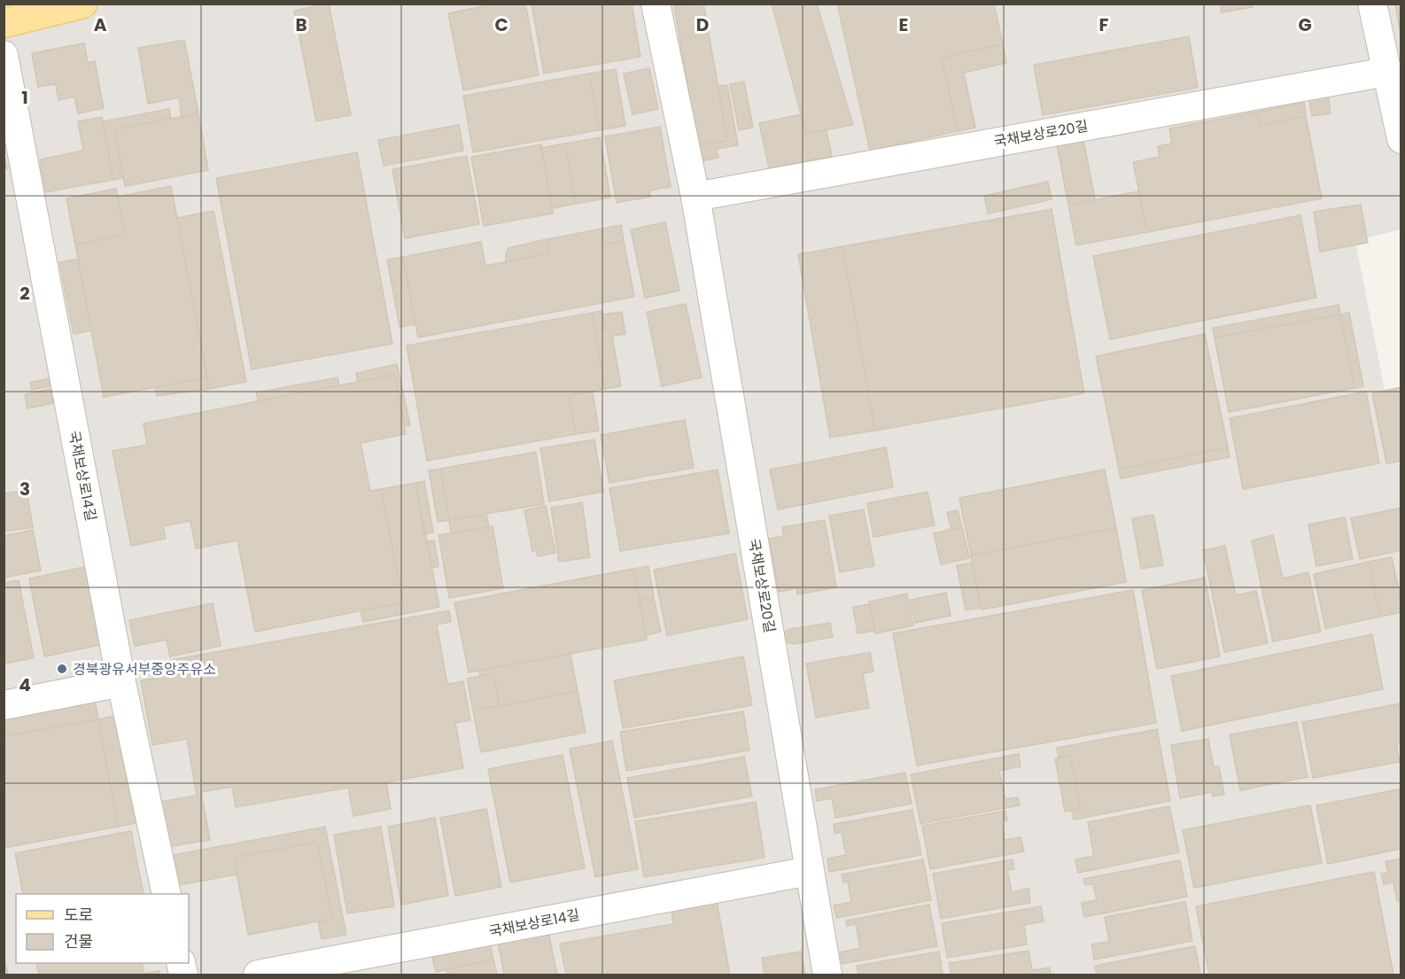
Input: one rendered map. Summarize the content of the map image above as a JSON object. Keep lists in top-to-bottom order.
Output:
{
  "streets": {
    "street": ["국채보상로20길", "국채보상로14길"]
  },
  "crossings": [
    ["국채보상로20길", "국채보상로14길"]
  ],
  "places": ["경북광유서부중앙주유소"],
  "legend": ["도로", "건물"],
  "grid": {
    "columns": [
      "A",
      "B",
      "C",
      "D",
      "E",
      "F",
      "G"
    ],
    "rows": [
      "1",
      "2",
      "3",
      "4"
    ]
  }
}
